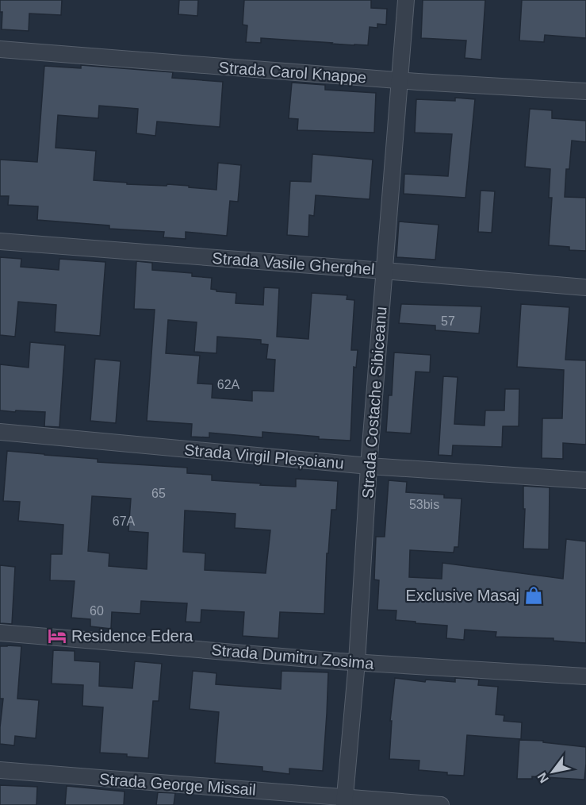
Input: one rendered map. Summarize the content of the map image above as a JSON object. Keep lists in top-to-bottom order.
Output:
{
  "streets": {
    "street": [
      "Strada Carol Knappe",
      "Strada Vasile Gherghel",
      "Strada Costache Sibiceanu",
      "Strada Virgil Pleșoianu",
      "Strada Dumitru Zosima",
      "Strada George Missail"
    ]
  },
  "crossings": [
    ["Strada Carol Knappe", "Strada Costache Sibiceanu"],
    ["Strada Vasile Gherghel", "Strada Costache Sibiceanu"],
    ["Strada Costache Sibiceanu", "Strada Virgil Pleșoianu"],
    ["Strada Costache Sibiceanu", "Strada Dumitru Zosima"],
    ["Strada Costache Sibiceanu", "Strada George Missail"]
  ],
  "places": {
    "shop": ["Exclusive Masaj"],
    "hotel": ["Residence Edera"]
  },
  "house_numbers": [
    "57",
    "62A",
    "65",
    "53bis",
    "67A",
    "60"
  ],
  "north": "bottom left"
}
